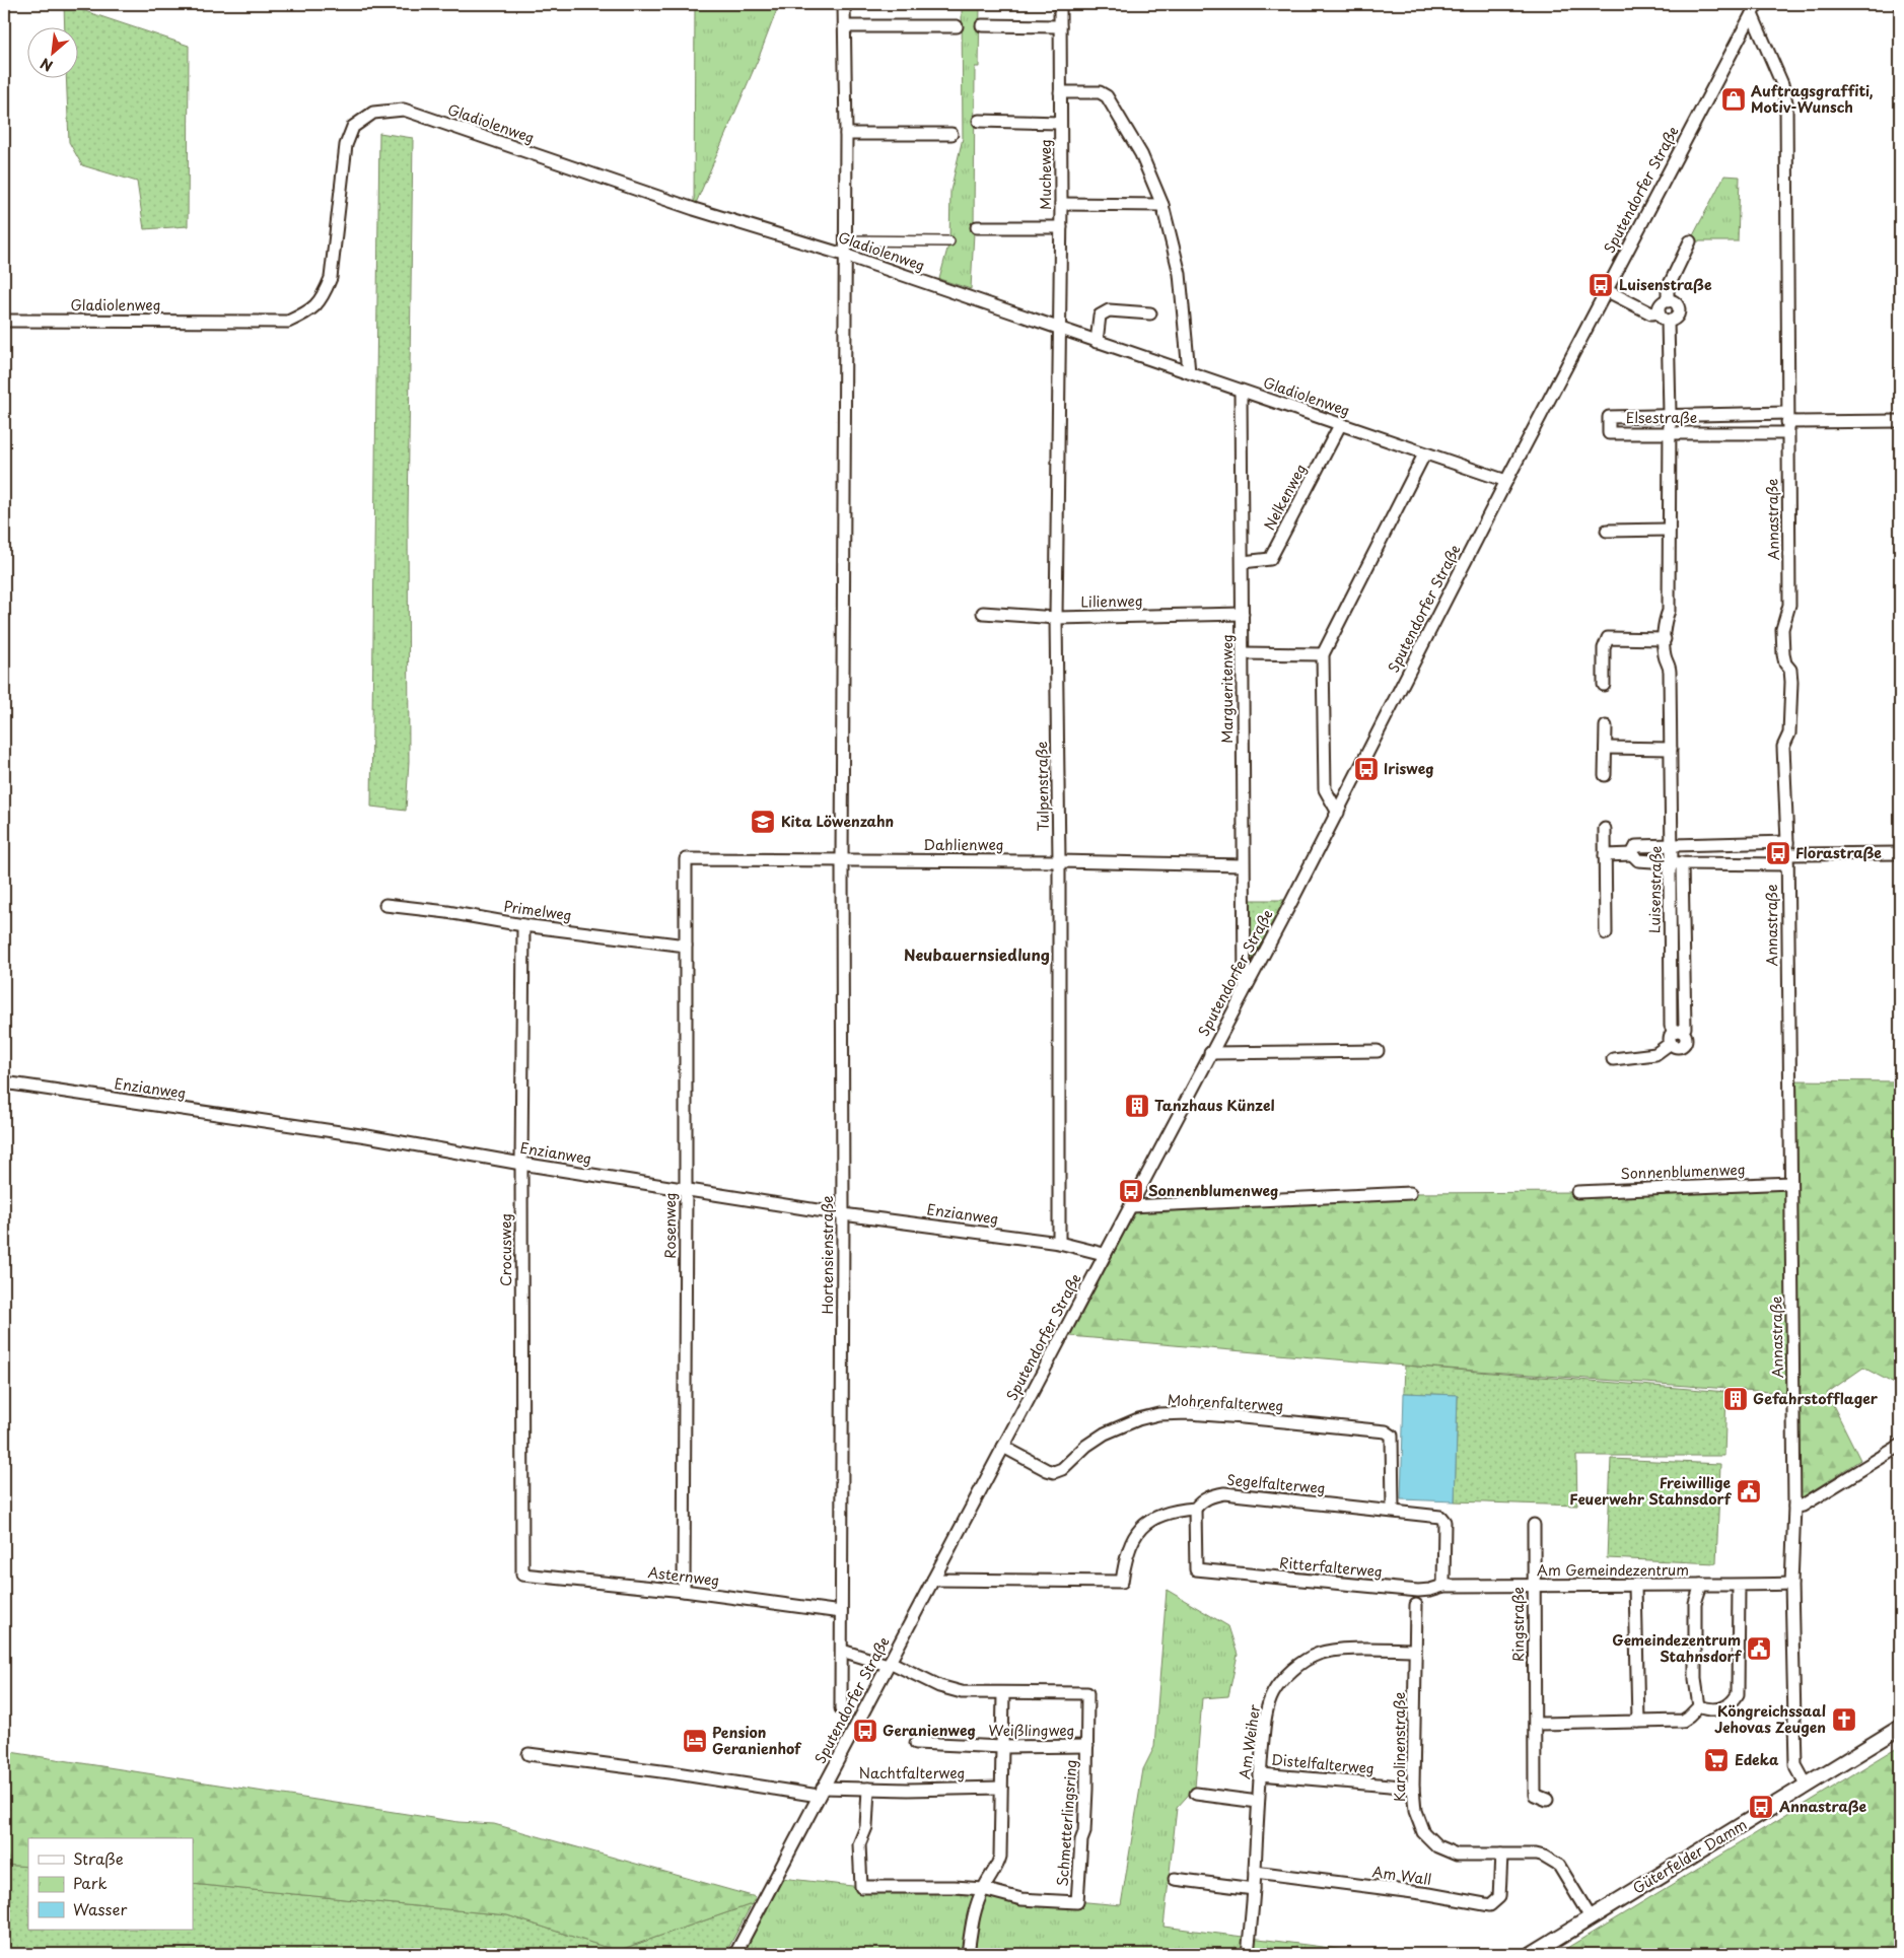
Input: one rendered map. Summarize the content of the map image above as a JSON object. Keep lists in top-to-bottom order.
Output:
{
  "streets": {
    "street": [
      "Gladiolenweg",
      "Mucheweg",
      "Sputendorfer Straße",
      "Elsestraße",
      "Nelkenweg",
      "Annastraße",
      "Lilienweg",
      "Margueritenweg",
      "Tulpenstraße",
      "Dahlienweg",
      "Luisenstraße",
      "Primelweg",
      "Enzianweg",
      "Sonnenblumenweg",
      "Rosenweg",
      "Crocusweg",
      "Hortensienstraße",
      "Mohrenfalterweg",
      "Segelfalterweg",
      "Ritterfalterweg",
      "Am Gemeindezentrum",
      "Asternweg",
      "Ringstraße",
      "Weißlingweg",
      "Am Weiher",
      "Karolinenstraße",
      "Distelfalterweg",
      "Nachtfalterweg",
      "Schmetterlingsring",
      "Güterfelder Damm",
      "Am Wall"
    ]
  },
  "crossings": [
    ["Gladiolenweg", "Mucheweg"],
    ["Gladiolenweg", "Sputendorfer Straße"],
    ["Gladiolenweg", "Nelkenweg"],
    ["Gladiolenweg", "Margueritenweg"],
    ["Gladiolenweg", "Tulpenstraße"],
    ["Gladiolenweg", "Hortensienstraße"],
    ["Mucheweg", "Tulpenstraße"],
    ["Sputendorfer Straße", "Annastraße"],
    ["Sputendorfer Straße", "Margueritenweg"],
    ["Sputendorfer Straße", "Enzianweg"],
    ["Sputendorfer Straße", "Mohrenfalterweg"],
    ["Sputendorfer Straße", "Segelfalterweg"],
    ["Sputendorfer Straße", "Nachtfalterweg"],
    ["Sputendorfer Straße", "Schmetterlingsring"],
    ["Elsestraße", "Annastraße"],
    ["Elsestraße", "Luisenstraße"],
    ["Nelkenweg", "Margueritenweg"],
    ["Annastraße", "Sonnenblumenweg"],
    ["Annastraße", "Am Gemeindezentrum"],
    ["Annastraße", "Güterfelder Damm"],
    ["Lilienweg", "Margueritenweg"],
    ["Lilienweg", "Tulpenstraße"],
    ["Margueritenweg", "Dahlienweg"],
    ["Tulpenstraße", "Dahlienweg"],
    ["Tulpenstraße", "Enzianweg"],
    ["Dahlienweg", "Rosenweg"],
    ["Dahlienweg", "Hortensienstraße"],
    ["Primelweg", "Rosenweg"],
    ["Primelweg", "Crocusweg"],
    ["Enzianweg", "Rosenweg"],
    ["Enzianweg", "Crocusweg"],
    ["Enzianweg", "Hortensienstraße"],
    ["Rosenweg", "Asternweg"],
    ["Crocusweg", "Asternweg"],
    ["Hortensienstraße", "Asternweg"],
    ["Mohrenfalterweg", "Segelfalterweg"],
    ["Segelfalterweg", "Ritterfalterweg"],
    ["Ritterfalterweg", "Am Gemeindezentrum"],
    ["Ritterfalterweg", "Ringstraße"],
    ["Am Gemeindezentrum", "Ringstraße"],
    ["Weißlingweg", "Schmetterlingsring"],
    ["Am Weiher", "Karolinenstraße"],
    ["Am Weiher", "Distelfalterweg"],
    ["Am Weiher", "Am Wall"],
    ["Karolinenstraße", "Distelfalterweg"],
    ["Karolinenstraße", "Güterfelder Damm"],
    ["Karolinenstraße", "Am Wall"],
    ["Nachtfalterweg", "Schmetterlingsring"]
  ],
  "districts": ["Neubauernsiedlung"],
  "places": {
    "shop": ["Auftragsgraffiti, Motiv-Wunsch"],
    "bus stop": [
      "Luisenstraße",
      "Irisweg",
      "Florastraße",
      "Sonnenblumenweg",
      "Geranienweg",
      "Annastraße"
    ],
    "school or university": ["Kita Löwenzahn"],
    "building": ["Tanzhaus Künzel", "Gefahrstofflager"],
    "public building": ["Freiwillige Feuerwehr Stahnsdorf", "Gemeindezentrum Stahnsdorf"],
    "church": ["Köngreichssaal Jehovas Zeugen"],
    "hotel": ["Pension Geranienhof"],
    "supermarket": ["Edeka"]
  },
  "legend": ["Straße", "Park", "Wasser"],
  "north": "bottom left"
}
